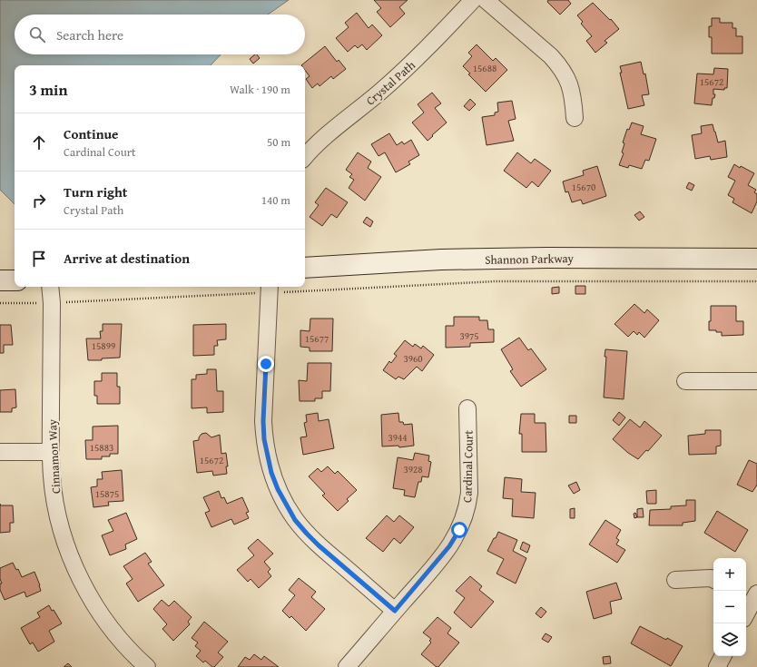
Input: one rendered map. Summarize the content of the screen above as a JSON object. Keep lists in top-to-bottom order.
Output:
{
  "streets": {
    "street": [
      "Crystal Path",
      "Shannon Parkway",
      "Cinnamon Way",
      "Cardinal Court"
    ]
  },
  "house_numbers": [
    "15688",
    "15672",
    "15670",
    "3975",
    "15677",
    "15899",
    "3960",
    "3944",
    "15883",
    "15672",
    "3928",
    "15875"
  ],
  "page": {
    "search": "Search here",
    "heading": ["3 min", "Walk · 190 m"],
    "list": [
      ["Continue", "Cardinal Court", "50 m"],
      ["Turn right", "Crystal Path", "140 m"],
      "Arrive at destination"
    ],
    "map_buttons": ["+", "−"]
  }
}
